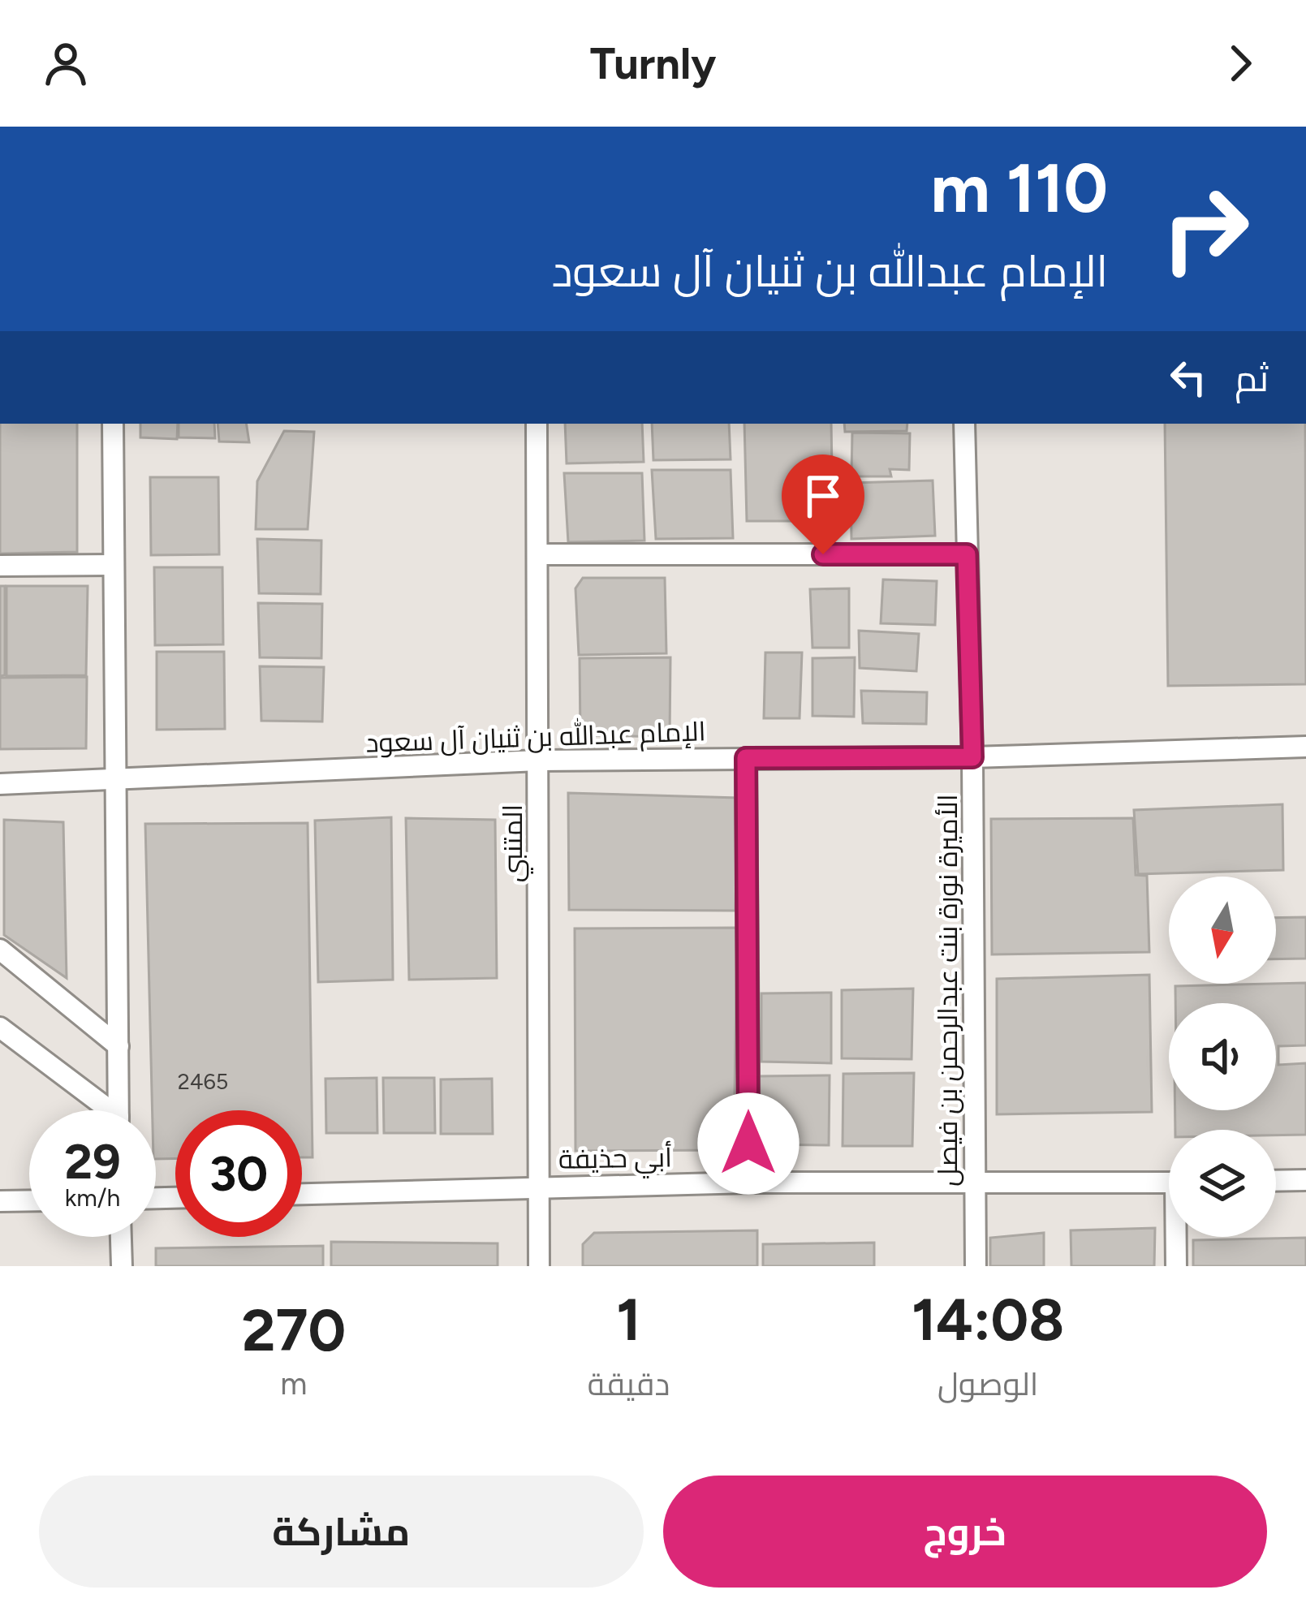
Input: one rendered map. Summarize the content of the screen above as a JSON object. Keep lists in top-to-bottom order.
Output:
{
  "streets": {
    "street": [
      "الإمام عبدالله بن ثنيان آل سعود",
      "المتنبي",
      "الأميرة نورة بنت عبدالرحمن بن فيصل",
      "أبي حذيفة"
    ]
  },
  "crossings": [
    ["الإمام عبدالله بن ثنيان آل سعود", "المتنبي"],
    ["الإمام عبدالله بن ثنيان آل سعود", "الأميرة نورة بنت عبدالرحمن بن فيصل"],
    ["المتنبي", "أبي حذيفة"],
    ["الأميرة نورة بنت عبدالرحمن بن فيصل", "أبي حذيفة"]
  ],
  "house_numbers": ["2465"],
  "north": "bottom",
  "page": {
    "header": "Turnly",
    "turn": ["110 m", "الإمام عبدالله بن ثنيان آل سعود"],
    "then": "ثم",
    "speed": "29 km/h",
    "limit": "30",
    "eta": [
      "14:08",
      "الوصول",
      "1",
      "دقيقة",
      "270",
      "m"
    ],
    "buttons": ["خروج", "مشاركة"]
  }
}
